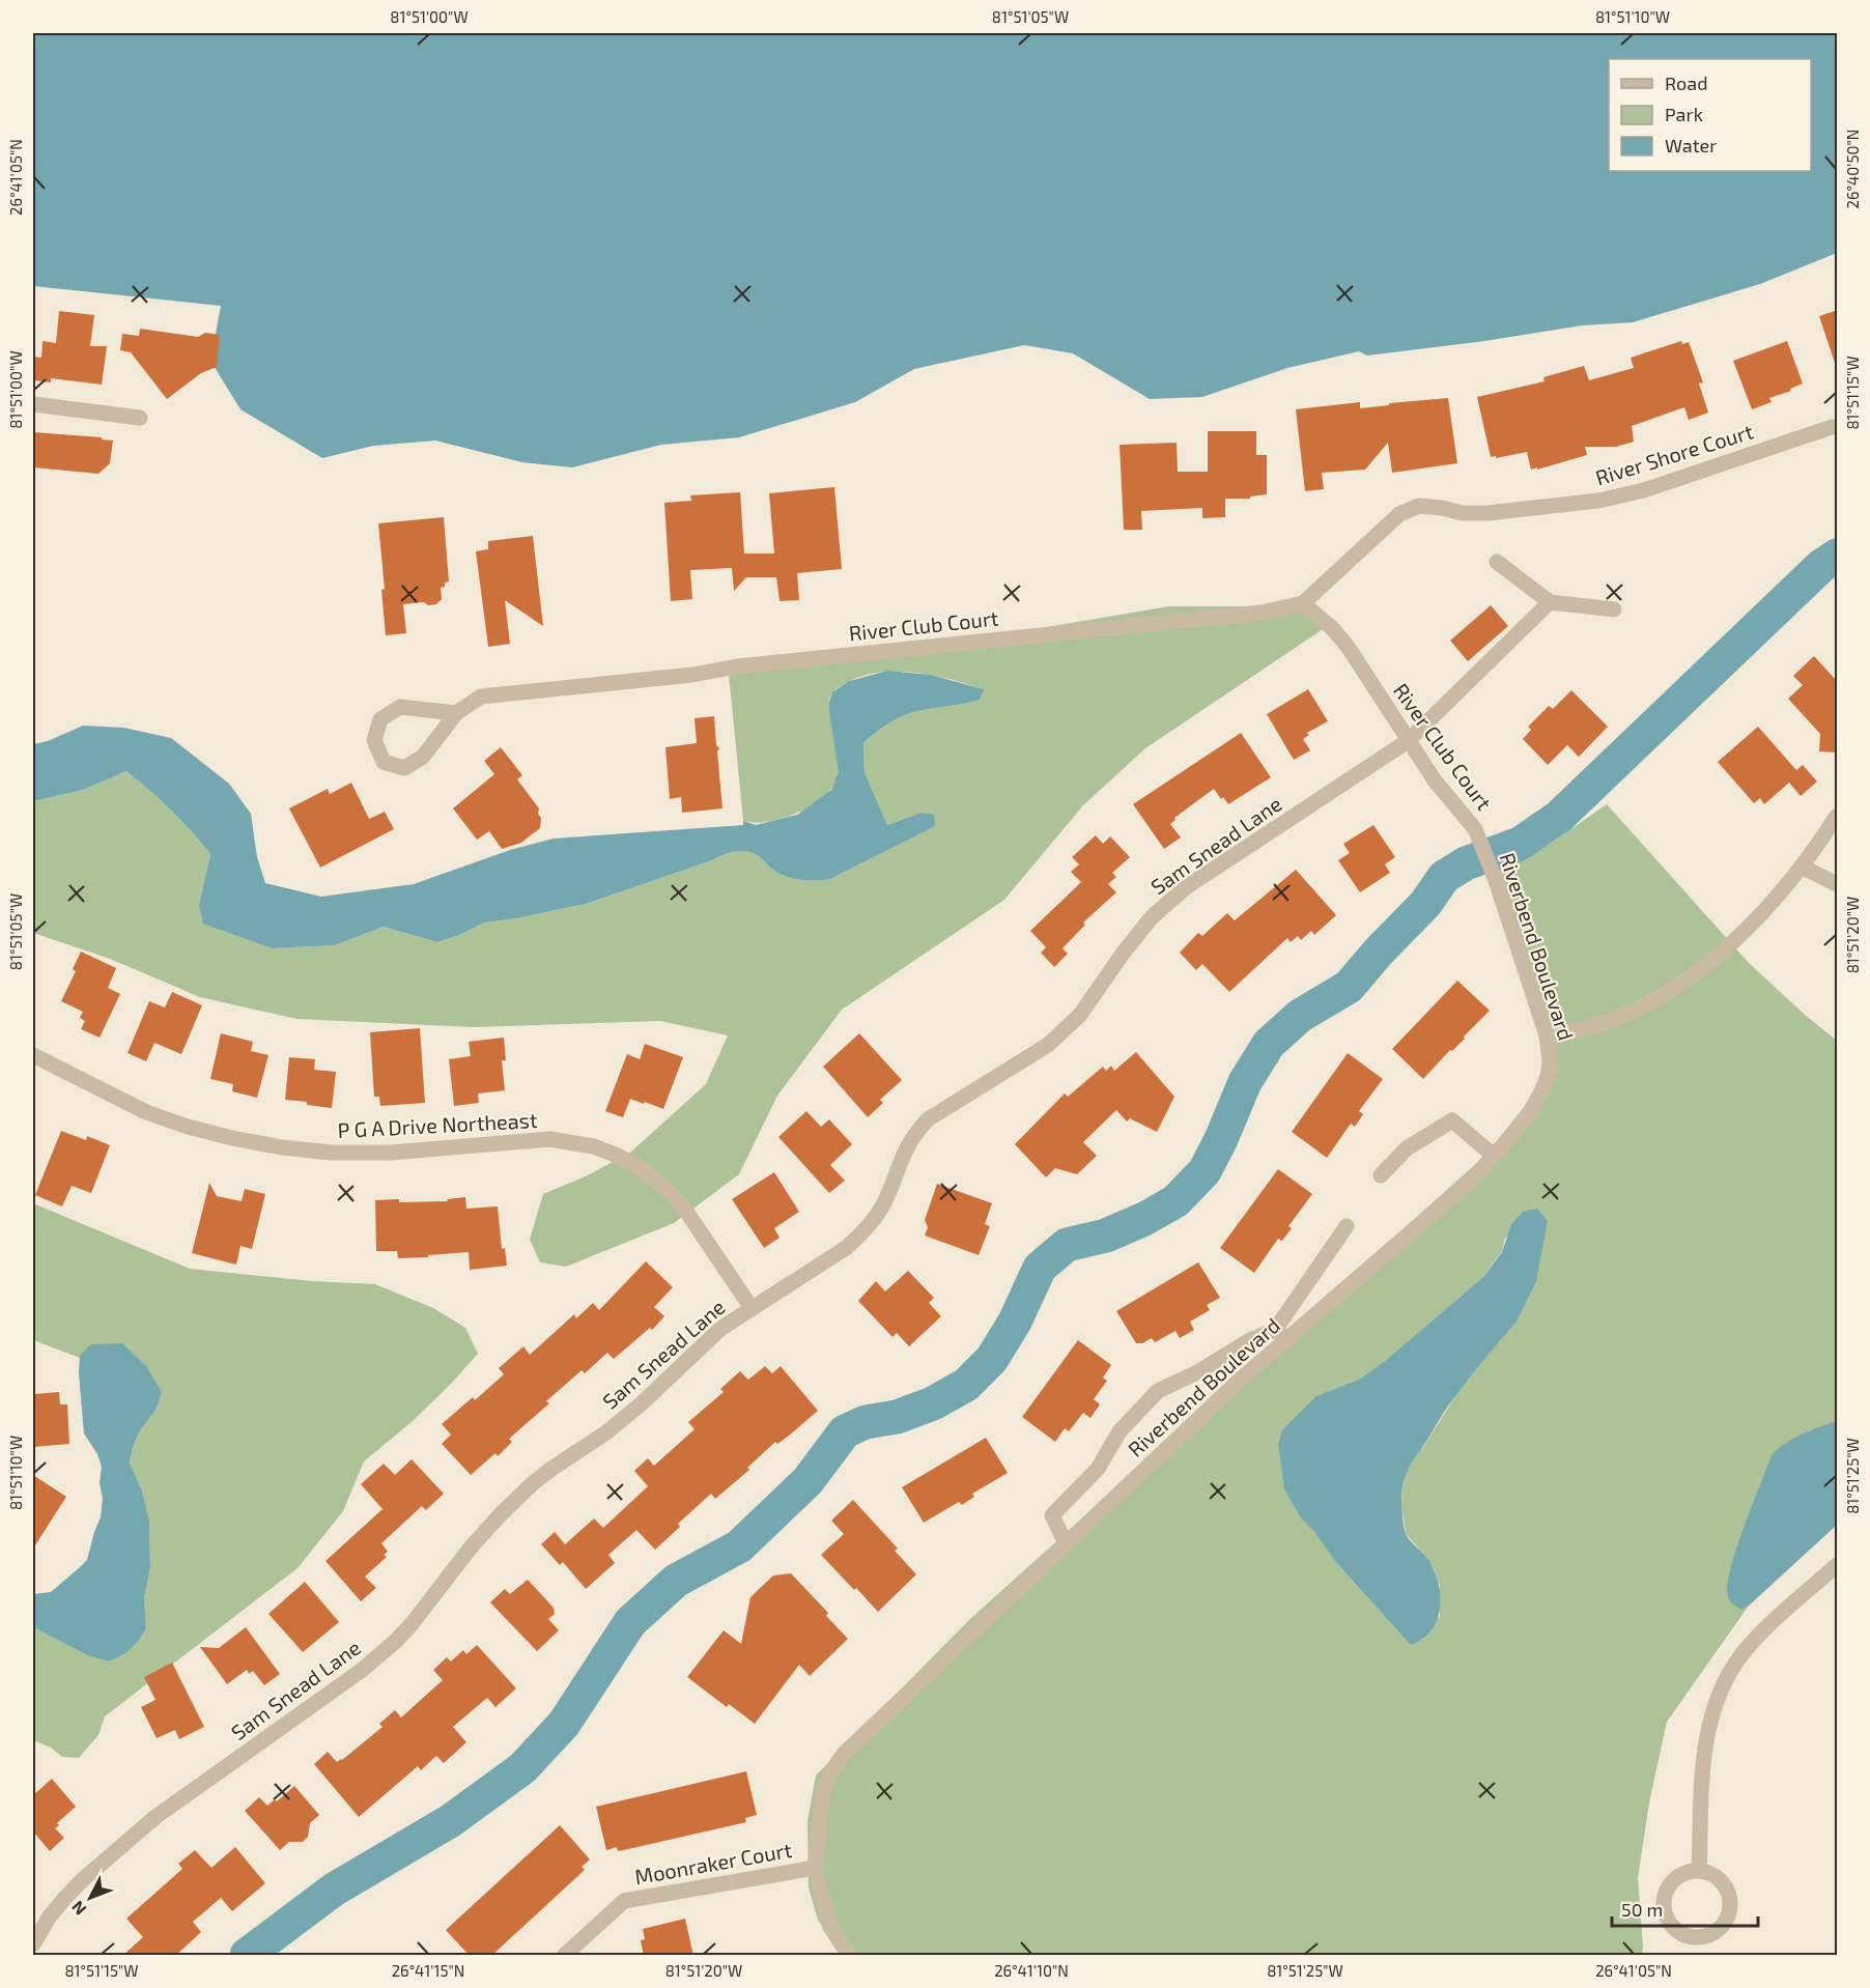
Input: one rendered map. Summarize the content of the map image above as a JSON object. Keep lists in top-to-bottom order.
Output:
{
  "streets": {
    "street": [
      "River Shore Court",
      "River Club Court",
      "Sam Snead Lane",
      "Riverbend Boulevard",
      "P G A Drive Northeast",
      "Moonraker Court"
    ]
  },
  "crossings": [
    ["River Shore Court", "River Club Court"],
    ["River Club Court", "Sam Snead Lane"],
    ["River Club Court", "Riverbend Boulevard"],
    ["Sam Snead Lane", "P G A Drive Northeast"],
    ["Riverbend Boulevard", "Moonraker Court"]
  ],
  "legend": ["Road", "Park", "Water"],
  "scale_bar": "50 m",
  "north": "bottom left",
  "coordinates": [
    "81°51'00\"W",
    "81°51'05\"W",
    "81°51'10\"W",
    "26°40'50\"N",
    "26°41'05\"N",
    "81°51'15\"W",
    "81°51'20\"W",
    "81°51'25\"W",
    "26°41'15\"N",
    "26°41'10\"N"
  ]
}
